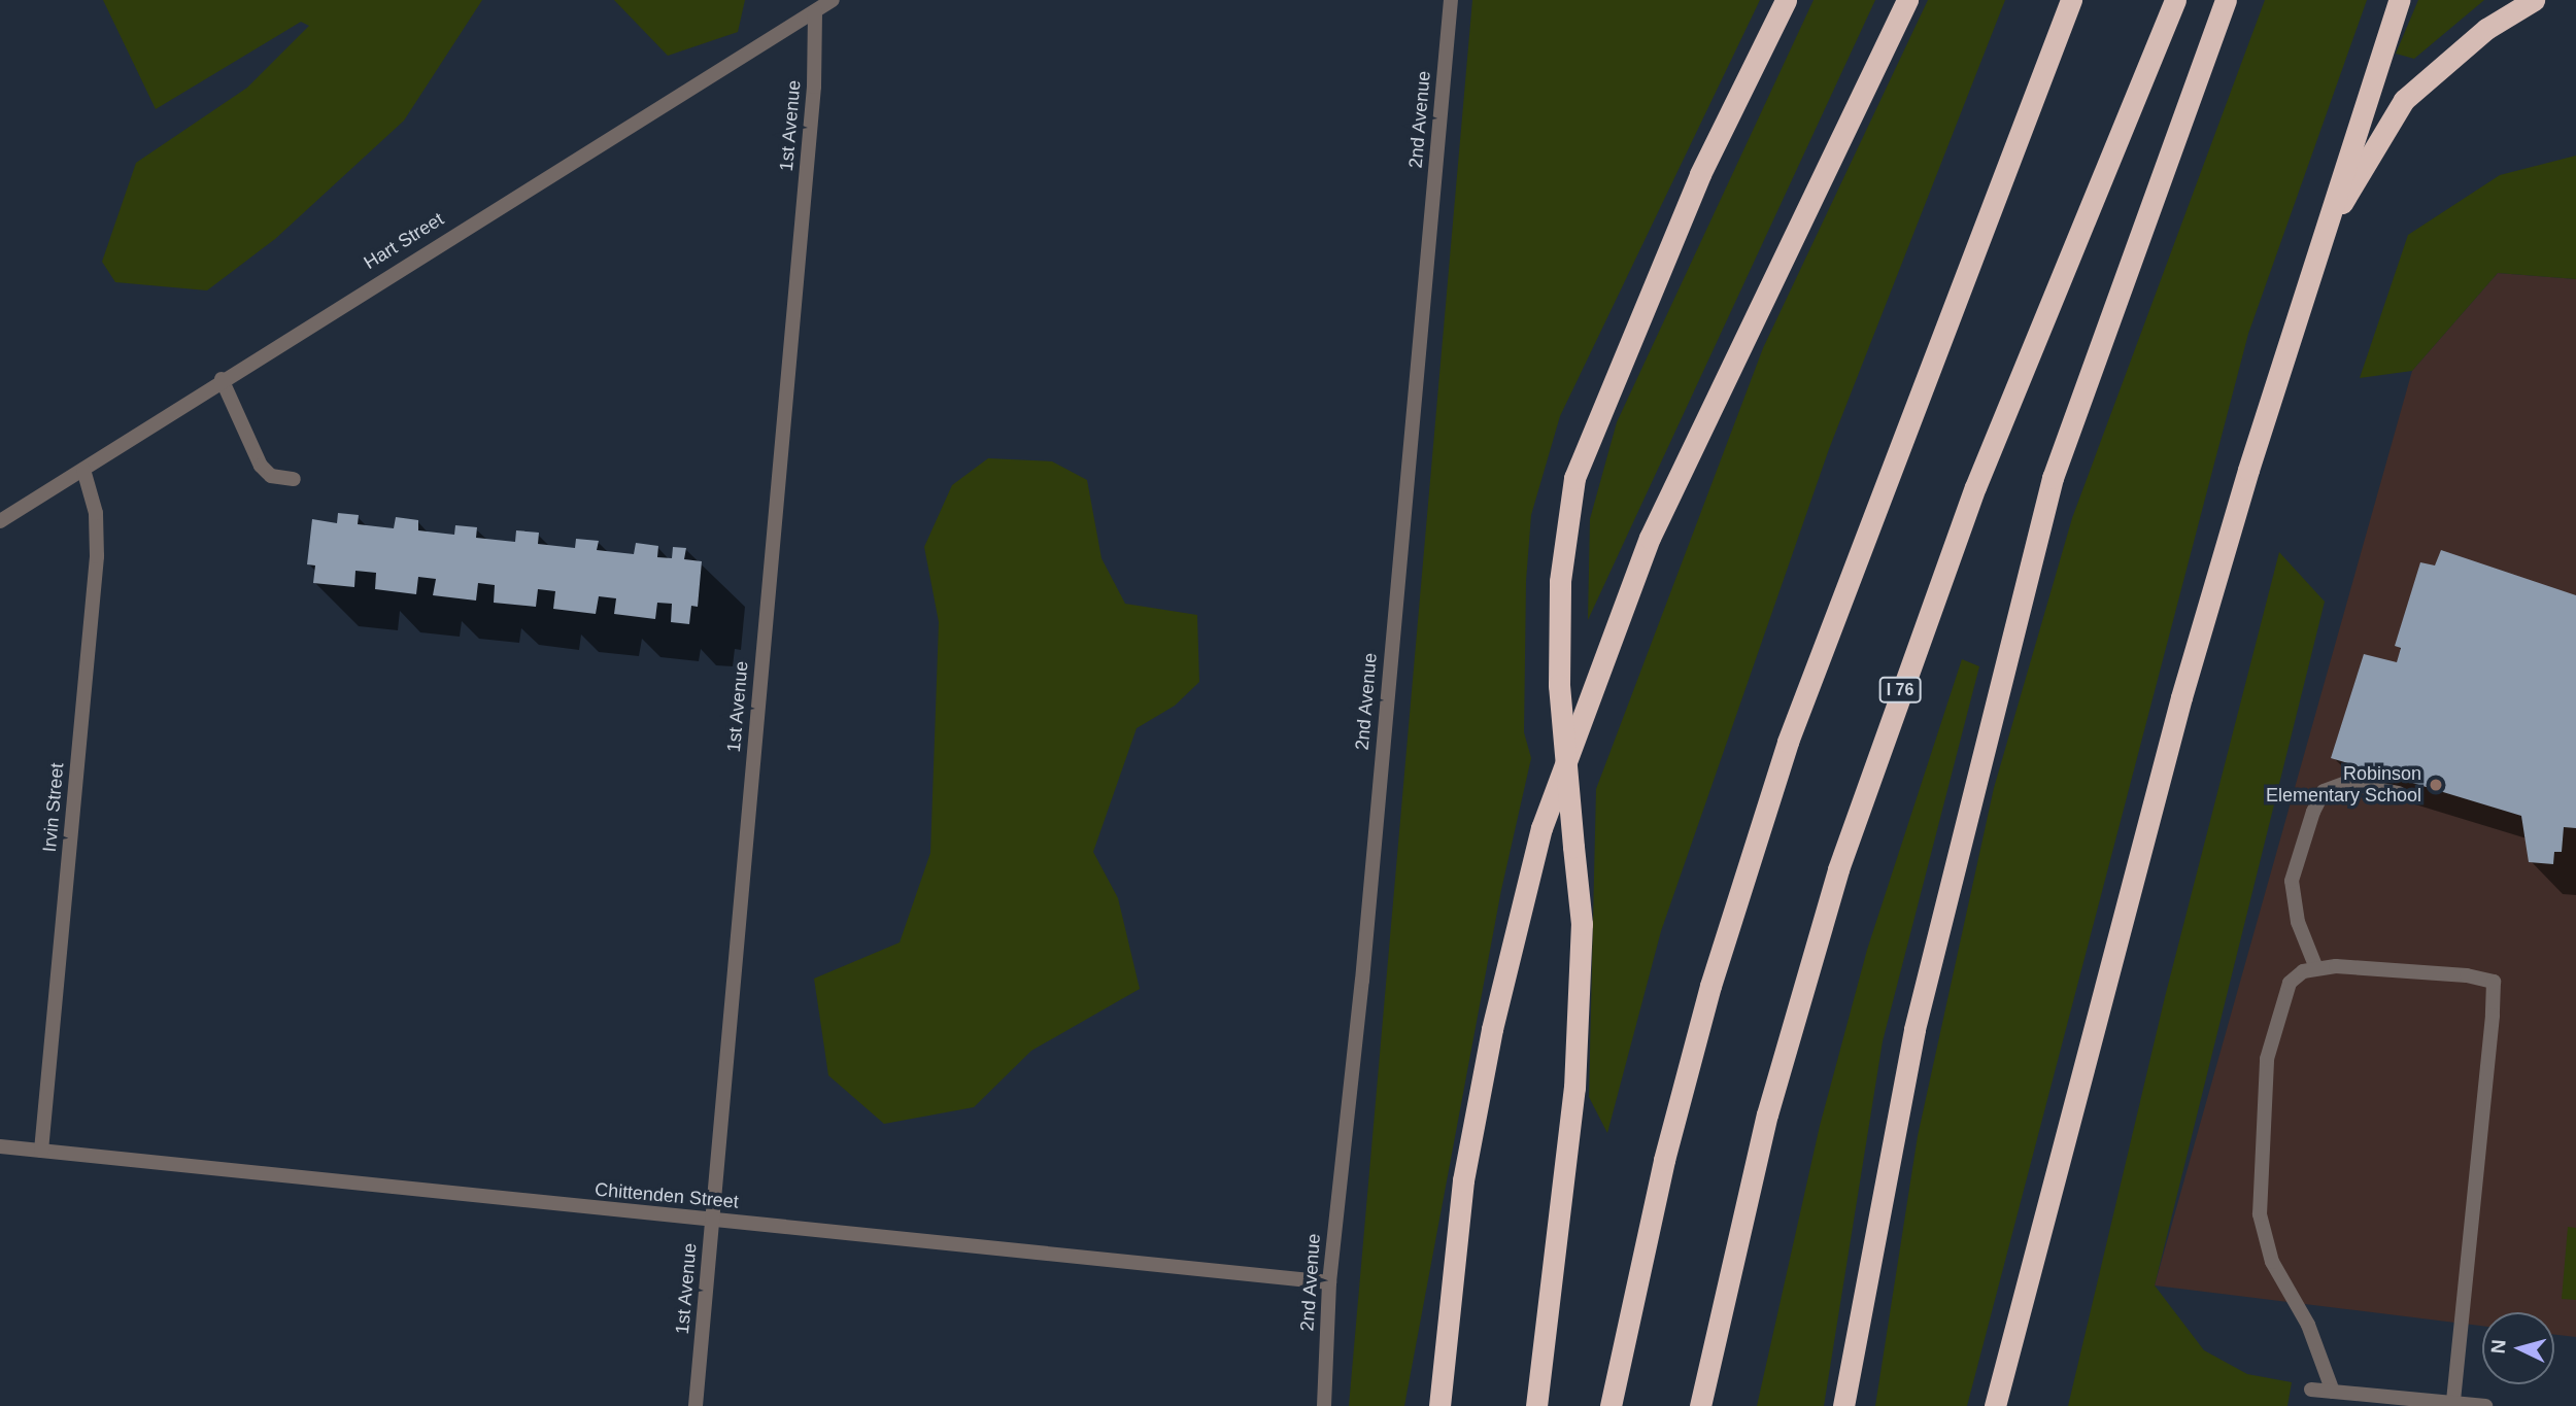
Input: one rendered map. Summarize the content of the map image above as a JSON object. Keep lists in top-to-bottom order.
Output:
{
  "streets": {
    "highway": ["I 76"],
    "street": [
      "2nd Avenue",
      "1st Avenue",
      "Hart Street",
      "Irvin Street",
      "Chittenden Street"
    ]
  },
  "crossings": [
    ["2nd Avenue", "Chittenden Street"],
    ["1st Avenue", "Hart Street"],
    ["1st Avenue", "Chittenden Street"],
    ["Hart Street", "Irvin Street"],
    ["Irvin Street", "Chittenden Street"]
  ],
  "places": ["Robinson Elementary School"],
  "north": "left"
}
